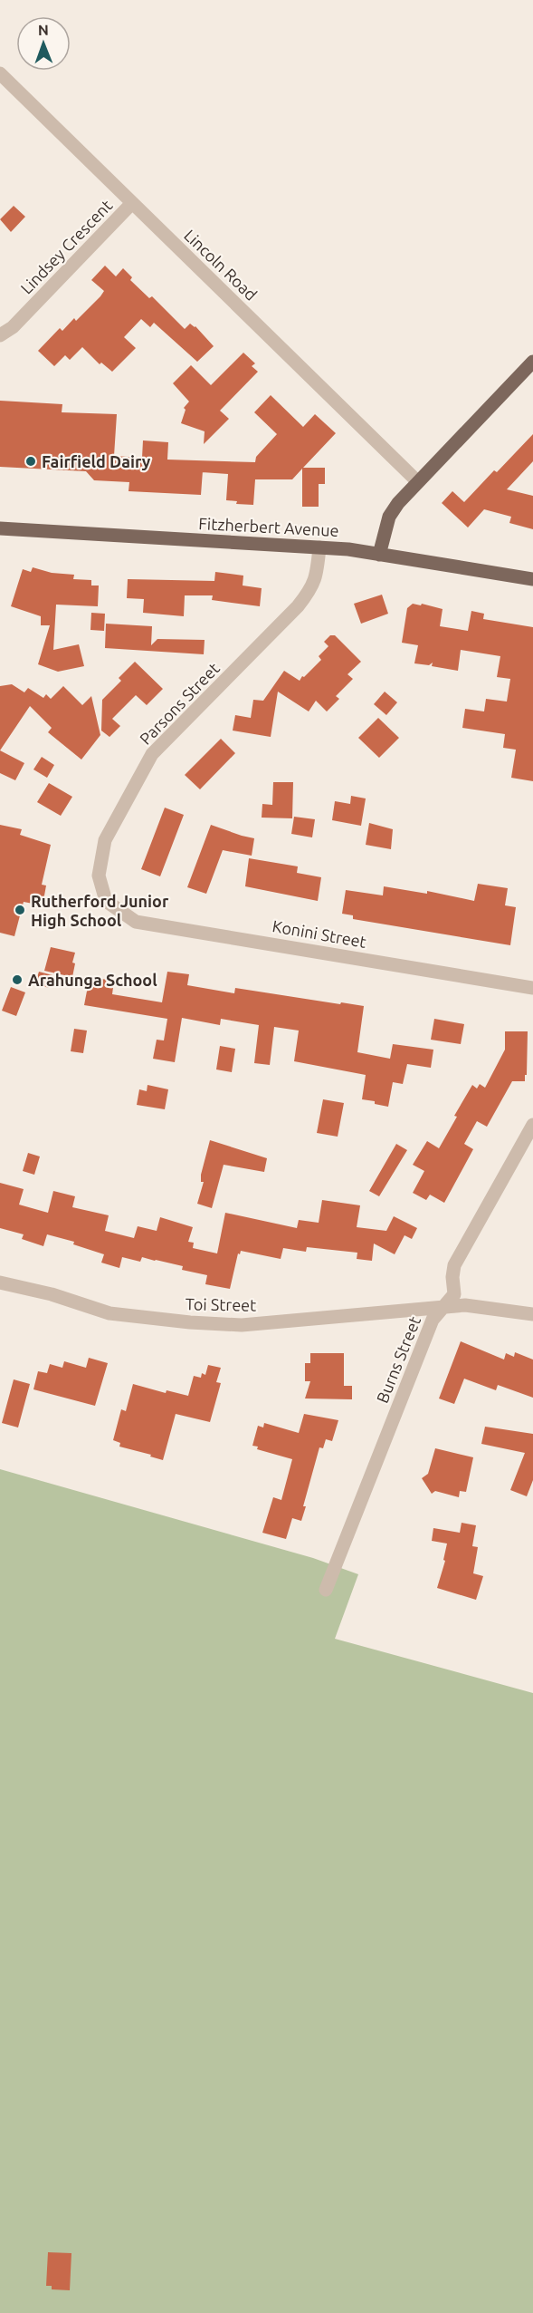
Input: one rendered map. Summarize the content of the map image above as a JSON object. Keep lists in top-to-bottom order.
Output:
{
  "streets": {
    "main road": ["Fitzherbert Avenue"],
    "street": [
      "Lindsey Crescent",
      "Lincoln Road",
      "Parsons Street",
      "Konini Street",
      "Toi Street",
      "Burns Street"
    ]
  },
  "crossings": [
    ["Lindsey Crescent", "Lincoln Road"],
    ["Fitzherbert Avenue", "Parsons Street"],
    ["Parsons Street", "Konini Street"],
    ["Toi Street", "Burns Street"]
  ],
  "places": ["Fairfield Dairy", "Rutherford Junior High School", "Arahunga School"],
  "north": "top"
}
